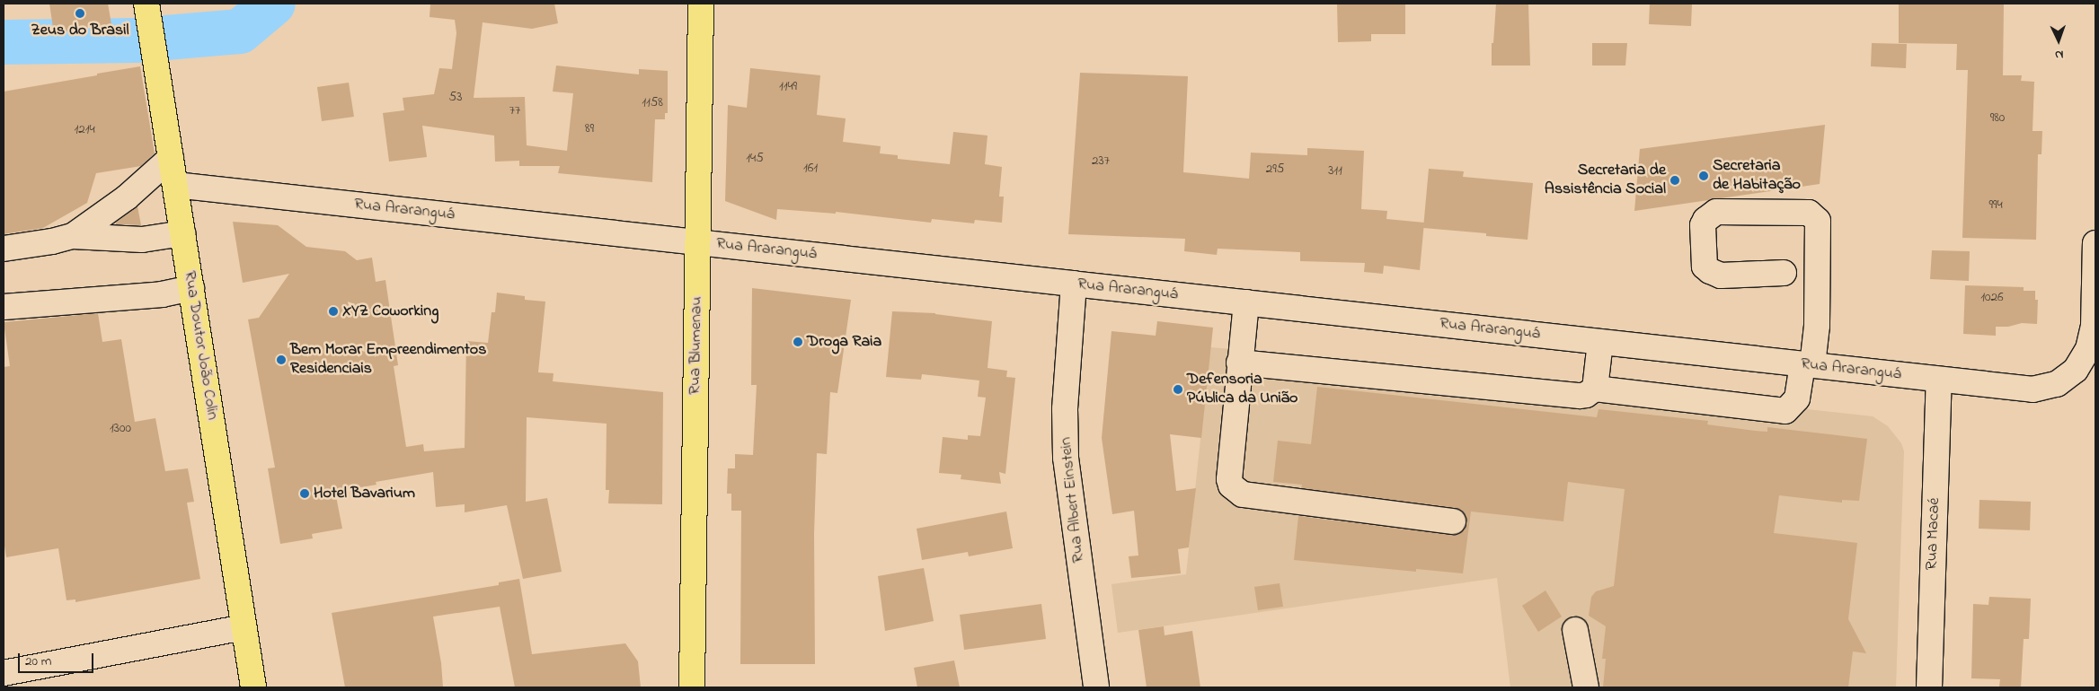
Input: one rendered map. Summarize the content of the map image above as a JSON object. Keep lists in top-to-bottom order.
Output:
{
  "streets": {
    "main road": ["Rua Doutor João Colin", "Rua Blumenau"],
    "street": ["Rua Araranguá", "Rua Albert Einstein", "Rua Macaé"]
  },
  "crossings": [
    ["Rua Araranguá", "Rua Doutor João Colin"],
    ["Rua Araranguá", "Rua Blumenau"],
    ["Rua Araranguá", "Rua Albert Einstein"],
    ["Rua Araranguá", "Rua Macaé"]
  ],
  "places": [
    "Zeus do Brasil",
    "Secretaria de Habitação",
    "Secretaria de Assistência Social",
    "XYZ Coworking",
    "Droga Raia",
    "Bem Morar Empreendimentos Residenciais",
    "Defensoria Pública da União",
    "Hotel Bavarium"
  ],
  "house_numbers": [
    "1149",
    "53",
    "1158",
    "77",
    "980",
    "89",
    "1214",
    "145",
    "237",
    "161",
    "295",
    "311",
    "994",
    "1026",
    "1300"
  ],
  "scale_bar": "20 m",
  "north": "bottom"
}
